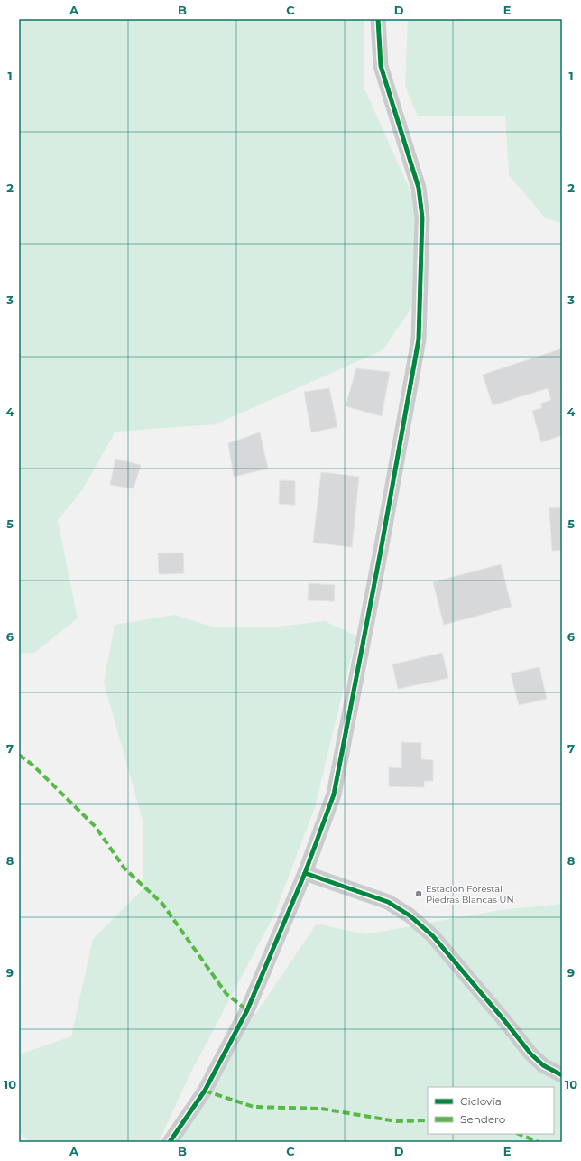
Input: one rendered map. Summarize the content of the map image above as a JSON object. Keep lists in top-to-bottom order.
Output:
{
  "places": ["Estación Forestal Piedras Blancas UN"],
  "legend": ["Ciclovía", "Sendero"],
  "grid": {
    "columns": [
      "A",
      "B",
      "C",
      "D",
      "E"
    ],
    "rows": [
      "1",
      "2",
      "3",
      "4",
      "5",
      "6",
      "7",
      "8",
      "9",
      "10"
    ]
  }
}
